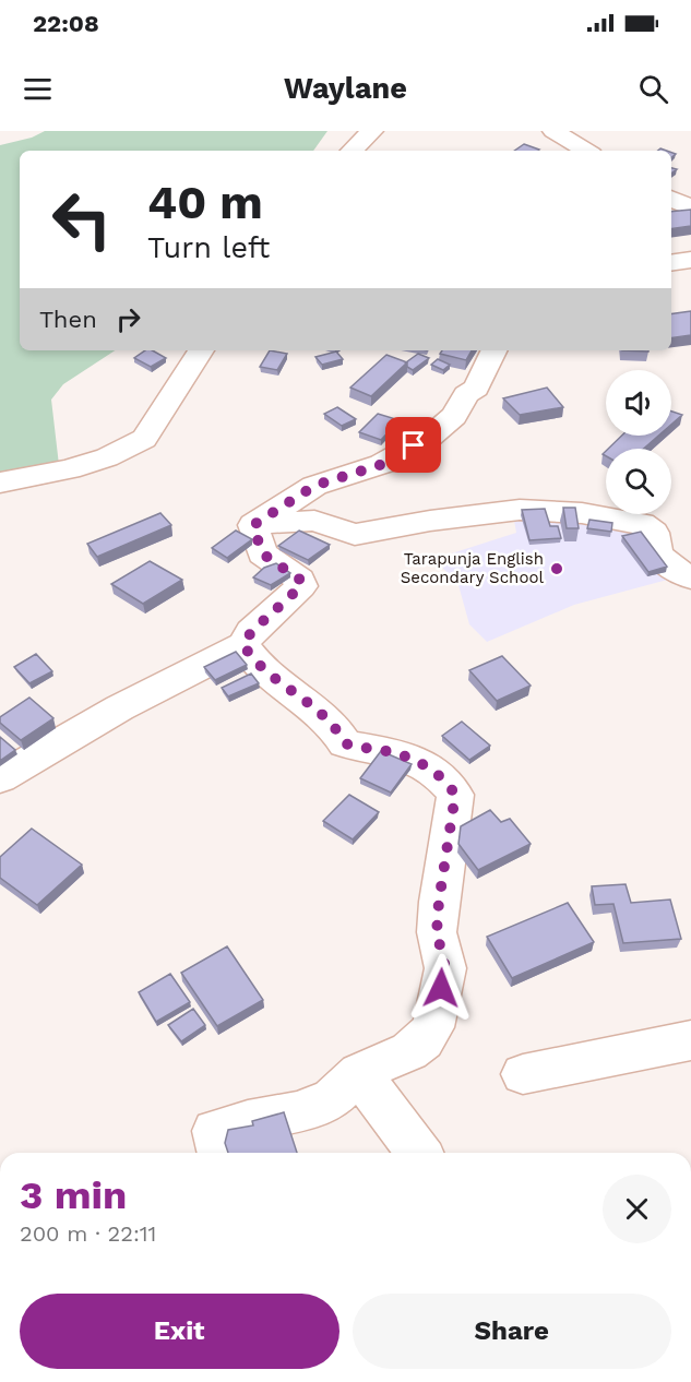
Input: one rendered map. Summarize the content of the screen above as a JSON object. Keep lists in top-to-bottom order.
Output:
{
  "places": ["Tarapunja English Secondary School"],
  "page": {
    "status": "22:08",
    "header": "Waylane",
    "turn": ["40 m", "Turn left"],
    "then": "Then",
    "heading": ["3 min", "200 m · 22:11"],
    "buttons": ["Exit", "Share"]
  }
}
